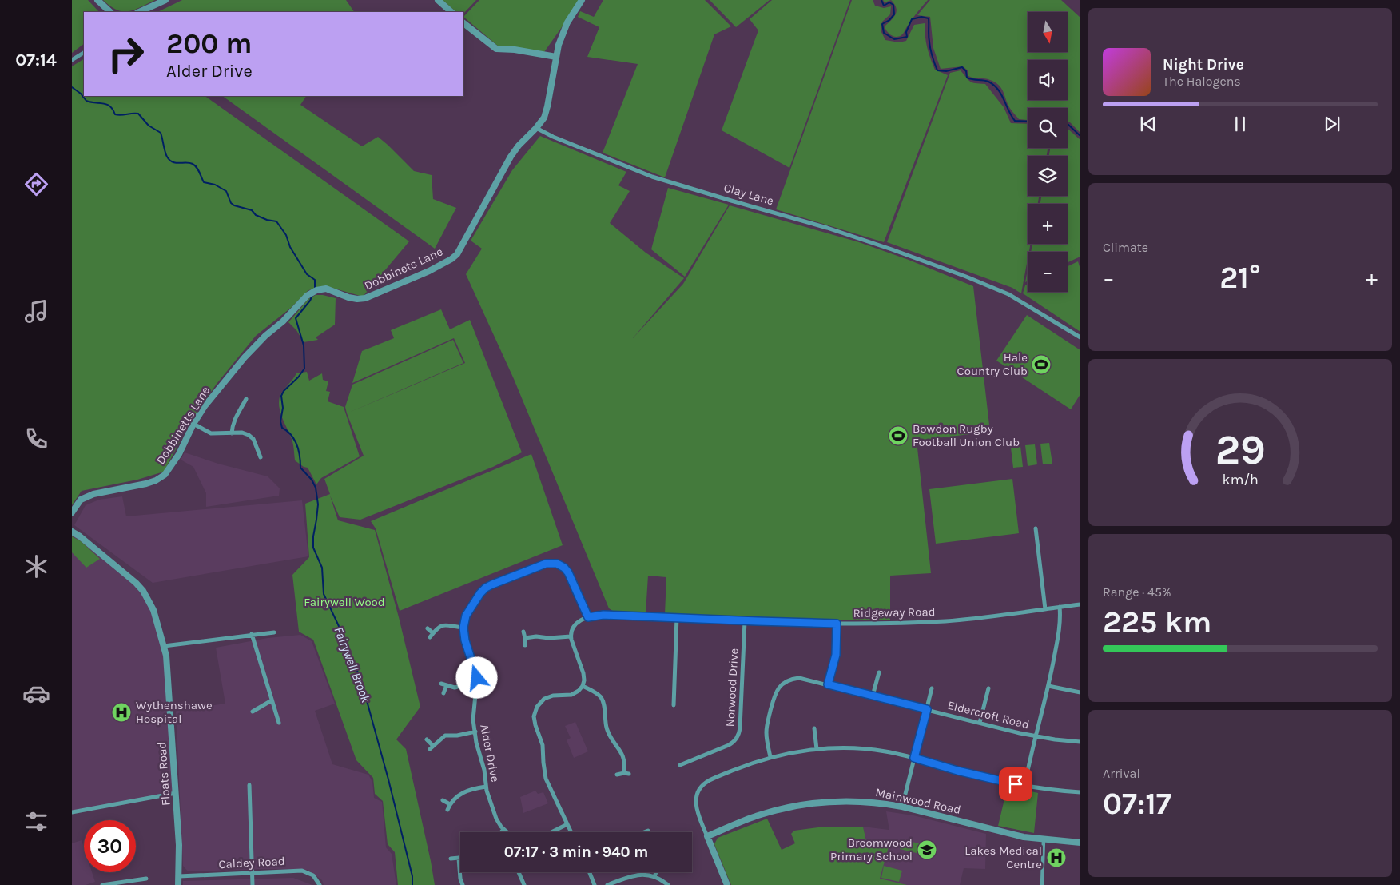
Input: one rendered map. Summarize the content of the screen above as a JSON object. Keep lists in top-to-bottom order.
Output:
{
  "streets": {
    "street": [
      "Clay Lane",
      "Dobbinets Lane",
      "Dobbinetts Lane",
      "Ridgeway Road",
      "Norwood Drive",
      "Eldercroft Road",
      "Alder Drive",
      "Floats Road",
      "Mainwood Road",
      "Caldey Road"
    ]
  },
  "crossings": [
    ["Clay Lane", "Dobbinets Lane"],
    ["Dobbinets Lane", "Dobbinetts Lane"],
    ["Ridgeway Road", "Norwood Drive"],
    ["Ridgeway Road", "Alder Drive"],
    ["Floats Road", "Caldey Road"]
  ],
  "water": ["Fairywell Brook"],
  "parks": ["Fairywell Wood"],
  "places": {
    "sports": ["Hale Country Club", "Bowdon Rugby Football Union Club"],
    "hospital": ["Wythenshawe Hospital", "Lakes Medical Centre"],
    "school or university": ["Broomwood Primary School"]
  },
  "north": "bottom",
  "page": {
    "tabs": "07:14",
    "map_buttons": ["+", "−"],
    "turn": ["200 m", "Alder Drive"],
    "song": ["Night Drive", "The Halogens"],
    "tile": [
      "Climate",
      ["Range · 45%", "225 km"],
      ["Arrival", "07:17"]
    ],
    "heat": ["−", "21°", "+"],
    "limit": "30",
    "trip": "07:17 · 3 min · 940 m",
    "gauge": ["29", "km/h"]
  }
}
